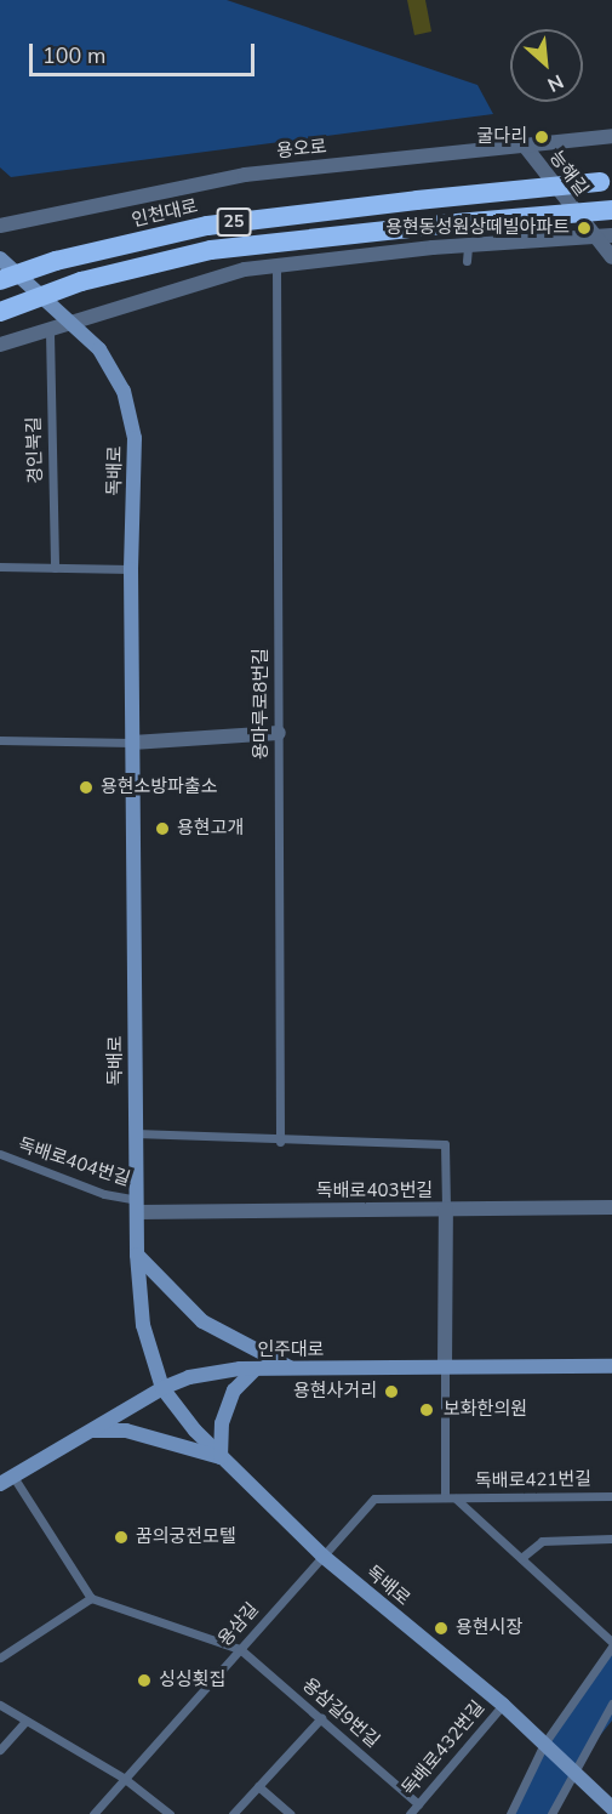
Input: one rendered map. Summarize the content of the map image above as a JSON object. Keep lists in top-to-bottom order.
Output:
{
  "streets": {
    "highway": ["인천대로", "25"],
    "main road": ["독배로", "인주대로"],
    "street": ["용오로", "능해길", "독배로403번길"],
    "lane": [
      "경인북길",
      "용마루로8번길",
      "독배로404번길",
      "독배로421번길",
      "용삼길",
      "용삼길9번길",
      "독배로432번길"
    ]
  },
  "crossings": [
    ["용오로", "능해길"],
    ["독배로", "독배로404번길"],
    ["독배로", "독배로403번길"],
    ["독배로", "인주대로"],
    ["독배로", "독배로421번길"],
    ["독배로", "용삼길"],
    ["독배로", "독배로432번길"],
    ["독배로404번길", "독배로403번길"],
    ["독배로421번길", "용삼길"],
    ["용삼길", "용삼길9번길"],
    ["용삼길9번길", "독배로432번길"]
  ],
  "places": [
    "굴다리",
    "용현동성원상떼빌아파트",
    "용현소방파출소",
    "용현고개",
    "용현사거리",
    "보화한의원",
    "꿈의궁전모텔",
    "용현시장",
    "싱싱횟집"
  ],
  "scale_bar": "100 m",
  "north": "bottom right"
}
